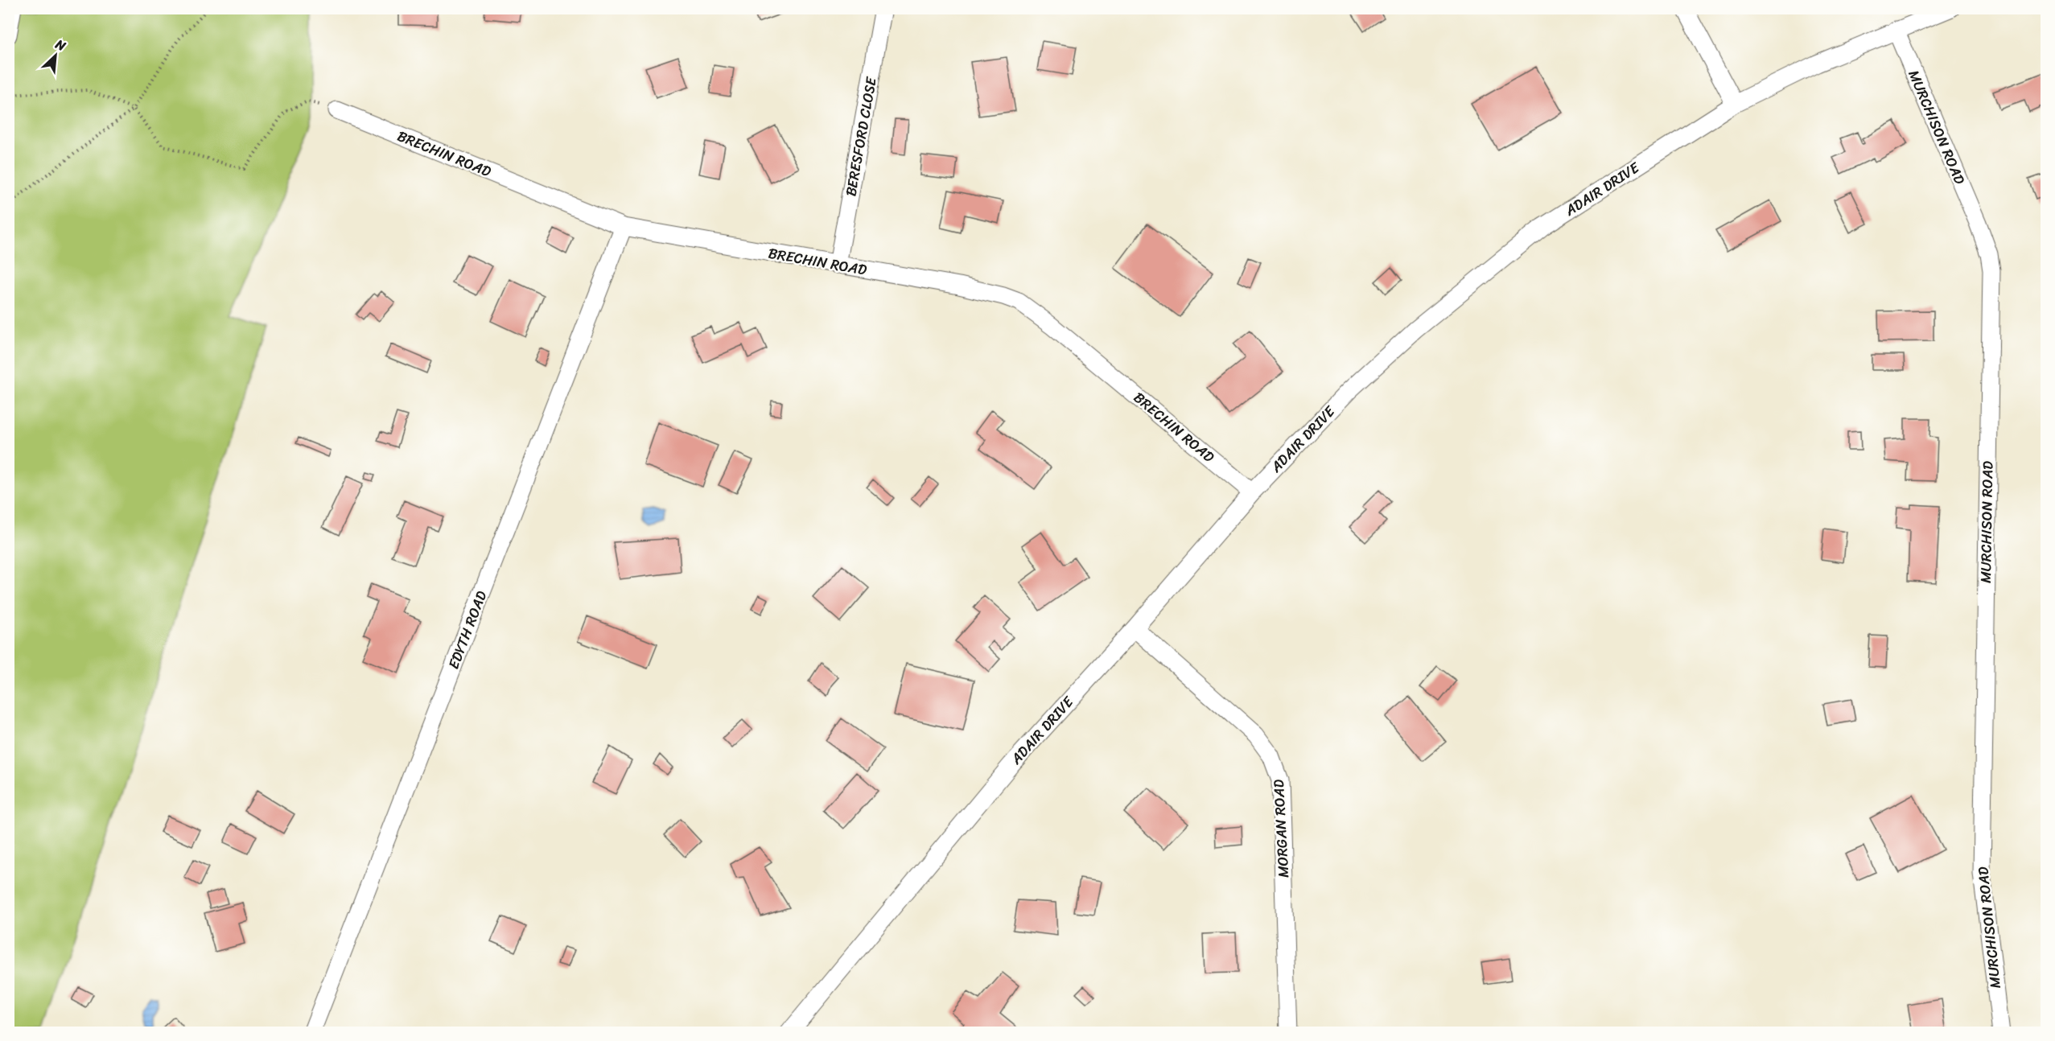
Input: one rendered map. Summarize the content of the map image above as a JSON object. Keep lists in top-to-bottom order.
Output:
{
  "streets": {
    "street": [
      "MURCHISON ROAD",
      "BERESFORD CLOSE",
      "BRECHIN ROAD",
      "ADAIR DRIVE",
      "EDYTH ROAD",
      "MORGAN ROAD"
    ]
  },
  "crossings": [
    ["MURCHISON ROAD", "ADAIR DRIVE"],
    ["BERESFORD CLOSE", "BRECHIN ROAD"],
    ["BRECHIN ROAD", "ADAIR DRIVE"],
    ["BRECHIN ROAD", "EDYTH ROAD"],
    ["ADAIR DRIVE", "MORGAN ROAD"]
  ],
  "north": "top right"
}
